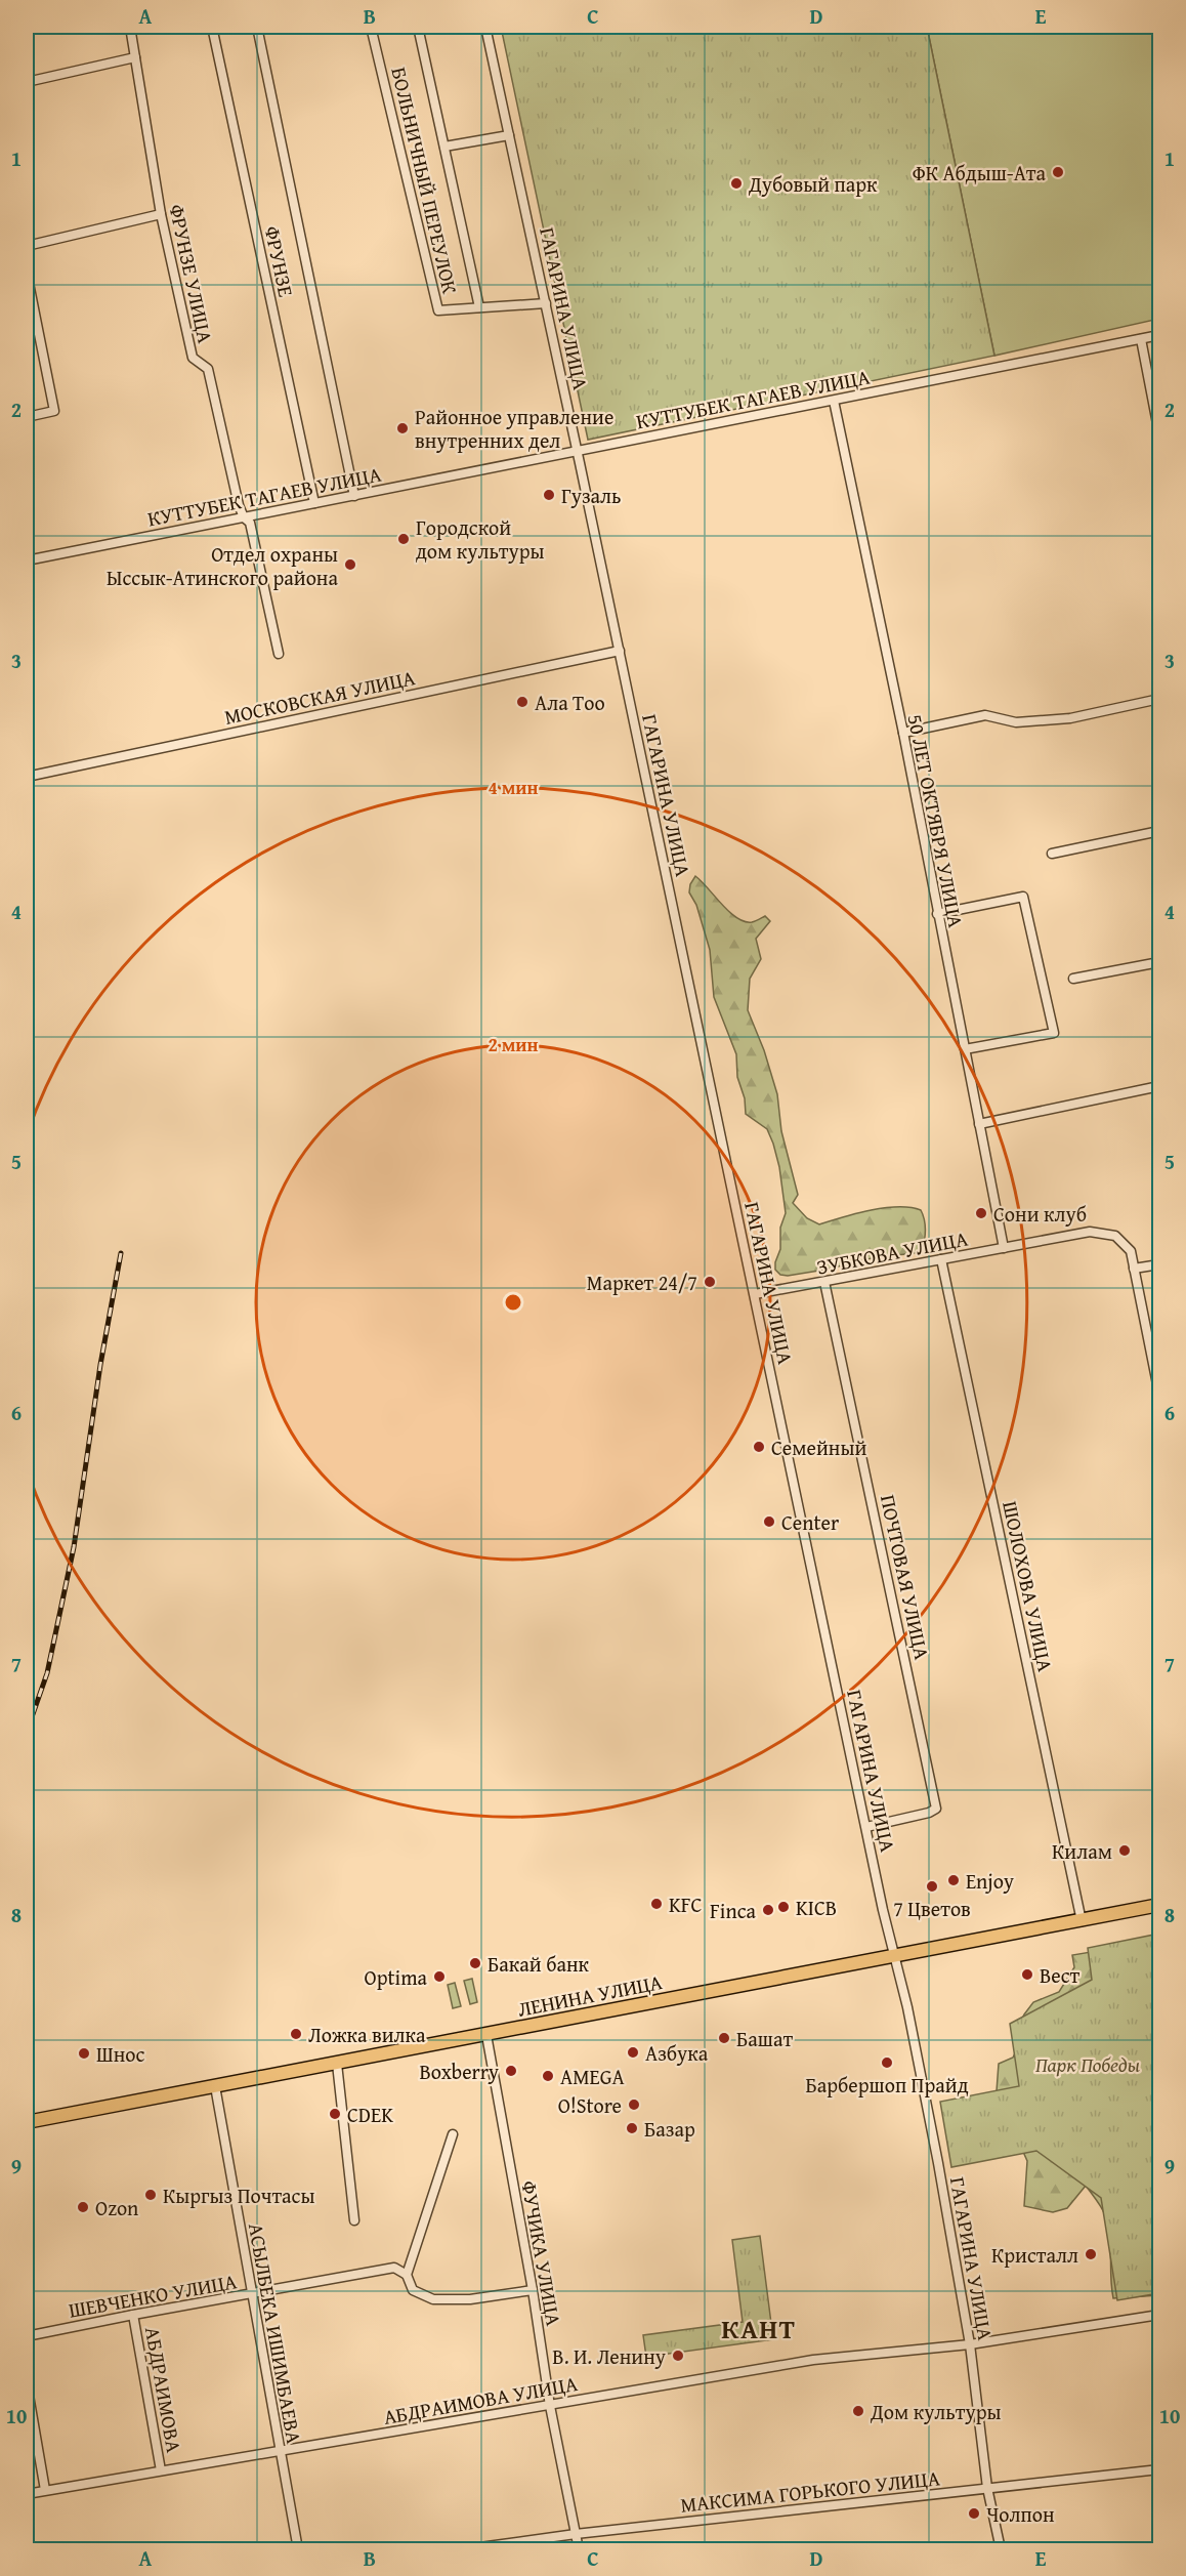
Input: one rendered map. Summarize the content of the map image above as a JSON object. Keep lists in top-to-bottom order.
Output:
{
  "streets": {
    "main road": ["ЛЕНИНА УЛИЦА"],
    "street": [
      "БОЛЬНИЧНЫЙ ПЕРЕУЛОК",
      "ФРУНЗЕ",
      "ФРУНЗЕ УЛИЦА",
      "ГАГАРИНА УЛИЦА",
      "КУТТУБЕК ТАГАЕВ УЛИЦА",
      "МОСКОВСКАЯ УЛИЦА",
      "50 ЛЕТ ОКТЯБРЯ УЛИЦА",
      "ЗУБКОВА УЛИЦА",
      "ПОЧТОВАЯ УЛИЦА",
      "ШОЛОХОВА УЛИЦА",
      "ФУЧИКА УЛИЦА",
      "ШЕВЧЕНКО УЛИЦА",
      "АСЫЛБЕКА ИШИМБАЕВА",
      "АБДРАИМОВА",
      "АБДРАИМОВА УЛИЦА",
      "МАКСИМА ГОРЬКОГО УЛИЦА"
    ]
  },
  "crossings": [
    ["БОЛЬНИЧНЫЙ ПЕРЕУЛОК", "ГАГАРИНА УЛИЦА"],
    ["ФРУНЗЕ", "КУТТУБЕК ТАГАЕВ УЛИЦА"],
    ["ФРУНЗЕ УЛИЦА", "КУТТУБЕК ТАГАЕВ УЛИЦА"],
    ["ГАГАРИНА УЛИЦА", "КУТТУБЕК ТАГАЕВ УЛИЦА"],
    ["ГАГАРИНА УЛИЦА", "МОСКОВСКАЯ УЛИЦА"],
    ["ГАГАРИНА УЛИЦА", "ЗУБКОВА УЛИЦА"],
    ["ГАГАРИНА УЛИЦА", "ПОЧТОВАЯ УЛИЦА"],
    ["ГАГАРИНА УЛИЦА", "ЛЕНИНА УЛИЦА"],
    ["ГАГАРИНА УЛИЦА", "АБДРАИМОВА УЛИЦА"],
    ["ГАГАРИНА УЛИЦА", "МАКСИМА ГОРЬКОГО УЛИЦА"],
    ["КУТТУБЕК ТАГАЕВ УЛИЦА", "50 ЛЕТ ОКТЯБРЯ УЛИЦА"],
    ["50 ЛЕТ ОКТЯБРЯ УЛИЦА", "ЗУБКОВА УЛИЦА"],
    ["ЗУБКОВА УЛИЦА", "ПОЧТОВАЯ УЛИЦА"],
    ["ЗУБКОВА УЛИЦА", "ШОЛОХОВА УЛИЦА"],
    ["ШОЛОХОВА УЛИЦА", "ЛЕНИНА УЛИЦА"],
    ["ЛЕНИНА УЛИЦА", "ФУЧИКА УЛИЦА"],
    ["ЛЕНИНА УЛИЦА", "АСЫЛБЕКА ИШИМБАЕВА"],
    ["ФУЧИКА УЛИЦА", "АБДРАИМОВА УЛИЦА"],
    ["ФУЧИКА УЛИЦА", "МАКСИМА ГОРЬКОГО УЛИЦА"],
    ["ШЕВЧЕНКО УЛИЦА", "АСЫЛБЕКА ИШИМБАЕВА"],
    ["ШЕВЧЕНКО УЛИЦА", "АБДРАИМОВА"],
    ["АСЫЛБЕКА ИШИМБАЕВА", "АБДРАИМОВА УЛИЦА"],
    ["АБДРАИМОВА", "АБДРАИМОВА УЛИЦА"]
  ],
  "districts": ["КАНТ"],
  "parks": ["Парк Победы"],
  "places": [
    "ФК Абдыш-Ата",
    "Дубовый парк",
    "Районное управление внутренних дел",
    "Гузаль",
    "Городской дом культуры",
    "Отдел охраны Ыссык-Атинского района",
    "Ала Тоо",
    "Сони клуб",
    "Маркет 24/7",
    "Семейный",
    "Center",
    "Килам",
    "Enjoy",
    "7 Цветов",
    "KFC",
    "KICB",
    "Finca",
    "Бакай банк",
    "Вест",
    "Optima",
    "Ложка вилка",
    "Башат",
    "Азбука",
    "Шнос",
    "Барбершоп Прайд",
    "Boxberry",
    "AMEGA",
    "O!Store",
    "CDEK",
    "Базар",
    "Кыргыз Почтасы",
    "Ozon",
    "Кристалл",
    "В. И. Ленину",
    "Дом культуры",
    "Чолпон"
  ],
  "grid": {
    "columns": [
      "A",
      "B",
      "C",
      "D",
      "E"
    ],
    "rows": [
      "1",
      "2",
      "3",
      "4",
      "5",
      "6",
      "7",
      "8",
      "9",
      "10"
    ]
  },
  "rings": ["4 мин", "2 мин"]
}
